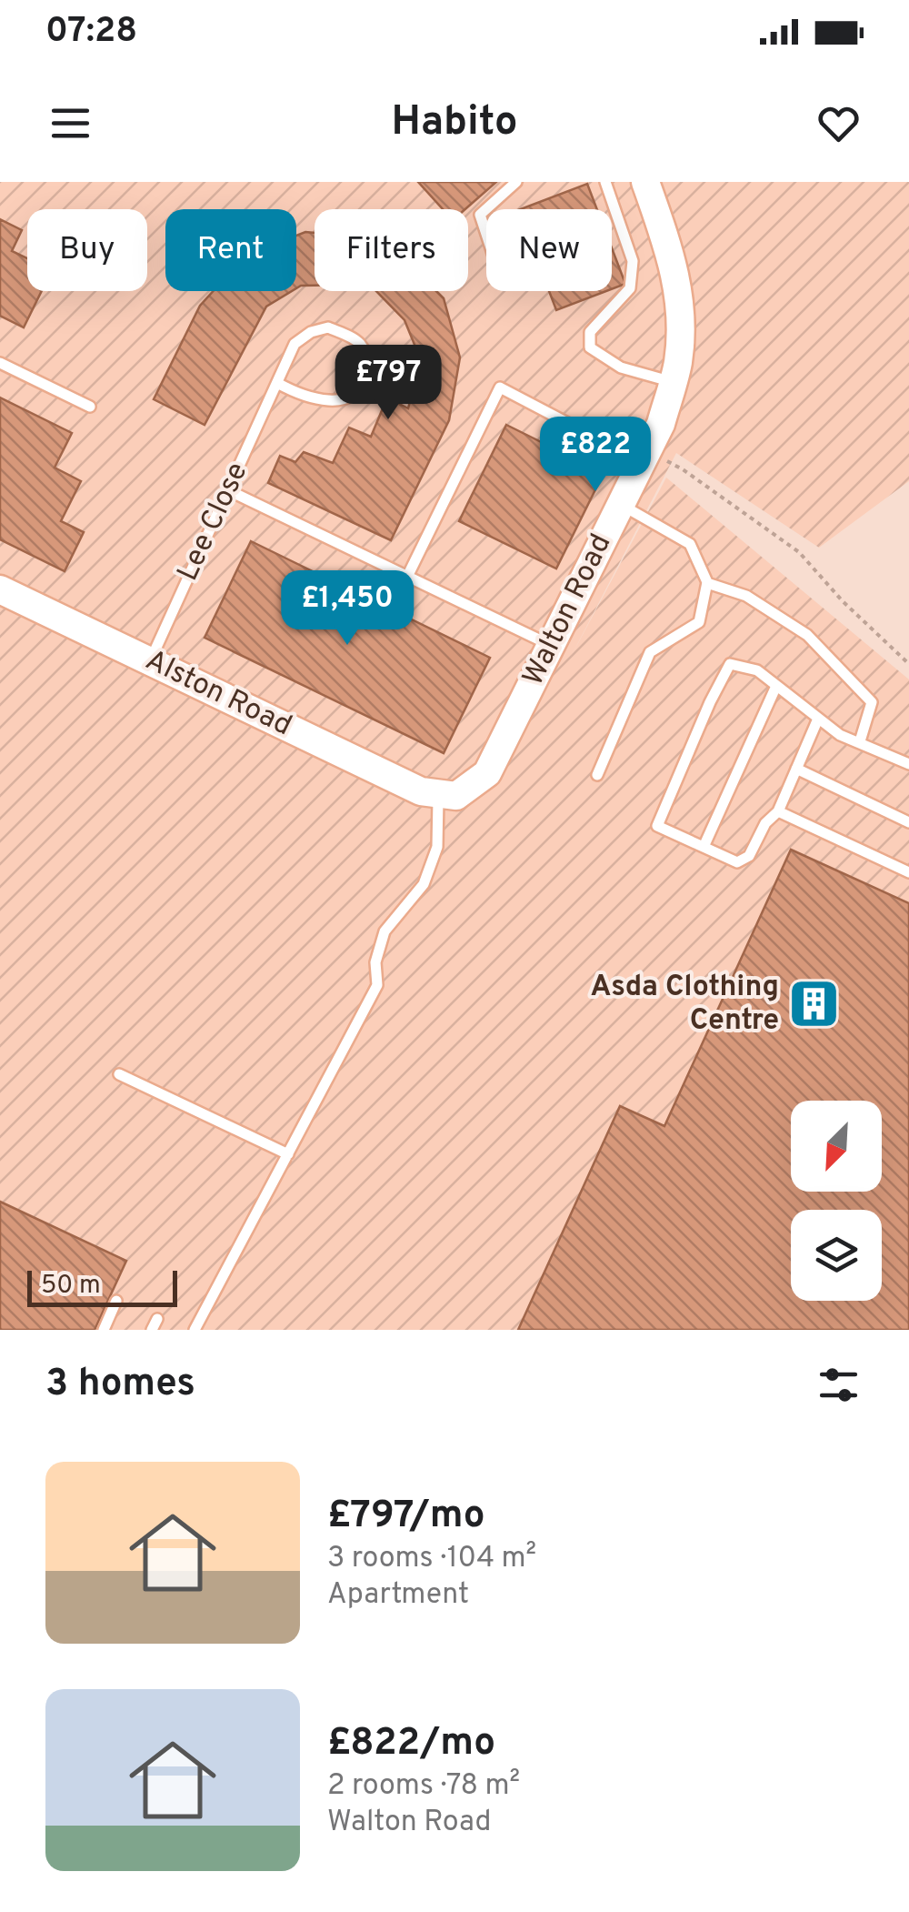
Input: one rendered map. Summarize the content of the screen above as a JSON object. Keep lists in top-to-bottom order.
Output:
{
  "streets": {
    "street": ["Walton Road", "Alston Road"],
    "lane": ["Lee Close"]
  },
  "crossings": [
    ["Lee Close", "Alston Road"],
    ["Walton Road", "Alston Road"]
  ],
  "places": {
    "building": ["Asda Clothing Centre"]
  },
  "scale_bar": "50 m",
  "north": "bottom left",
  "page": {
    "status": "07:28",
    "header": "Habito",
    "chip": [
      "Buy",
      "Rent",
      "Filters",
      "New"
    ],
    "price": ["£797", "£822", "£1,450"],
    "scale": "50 m",
    "heading": "3 homes",
    "list": [
      {
        "name": "£797/mo",
        "note": "3 rooms · 104 m² · Apartment"
      },
      {
        "name": "£822/mo",
        "note": "2 rooms · 78 m² · Walton Road"
      }
    ]
  }
}
